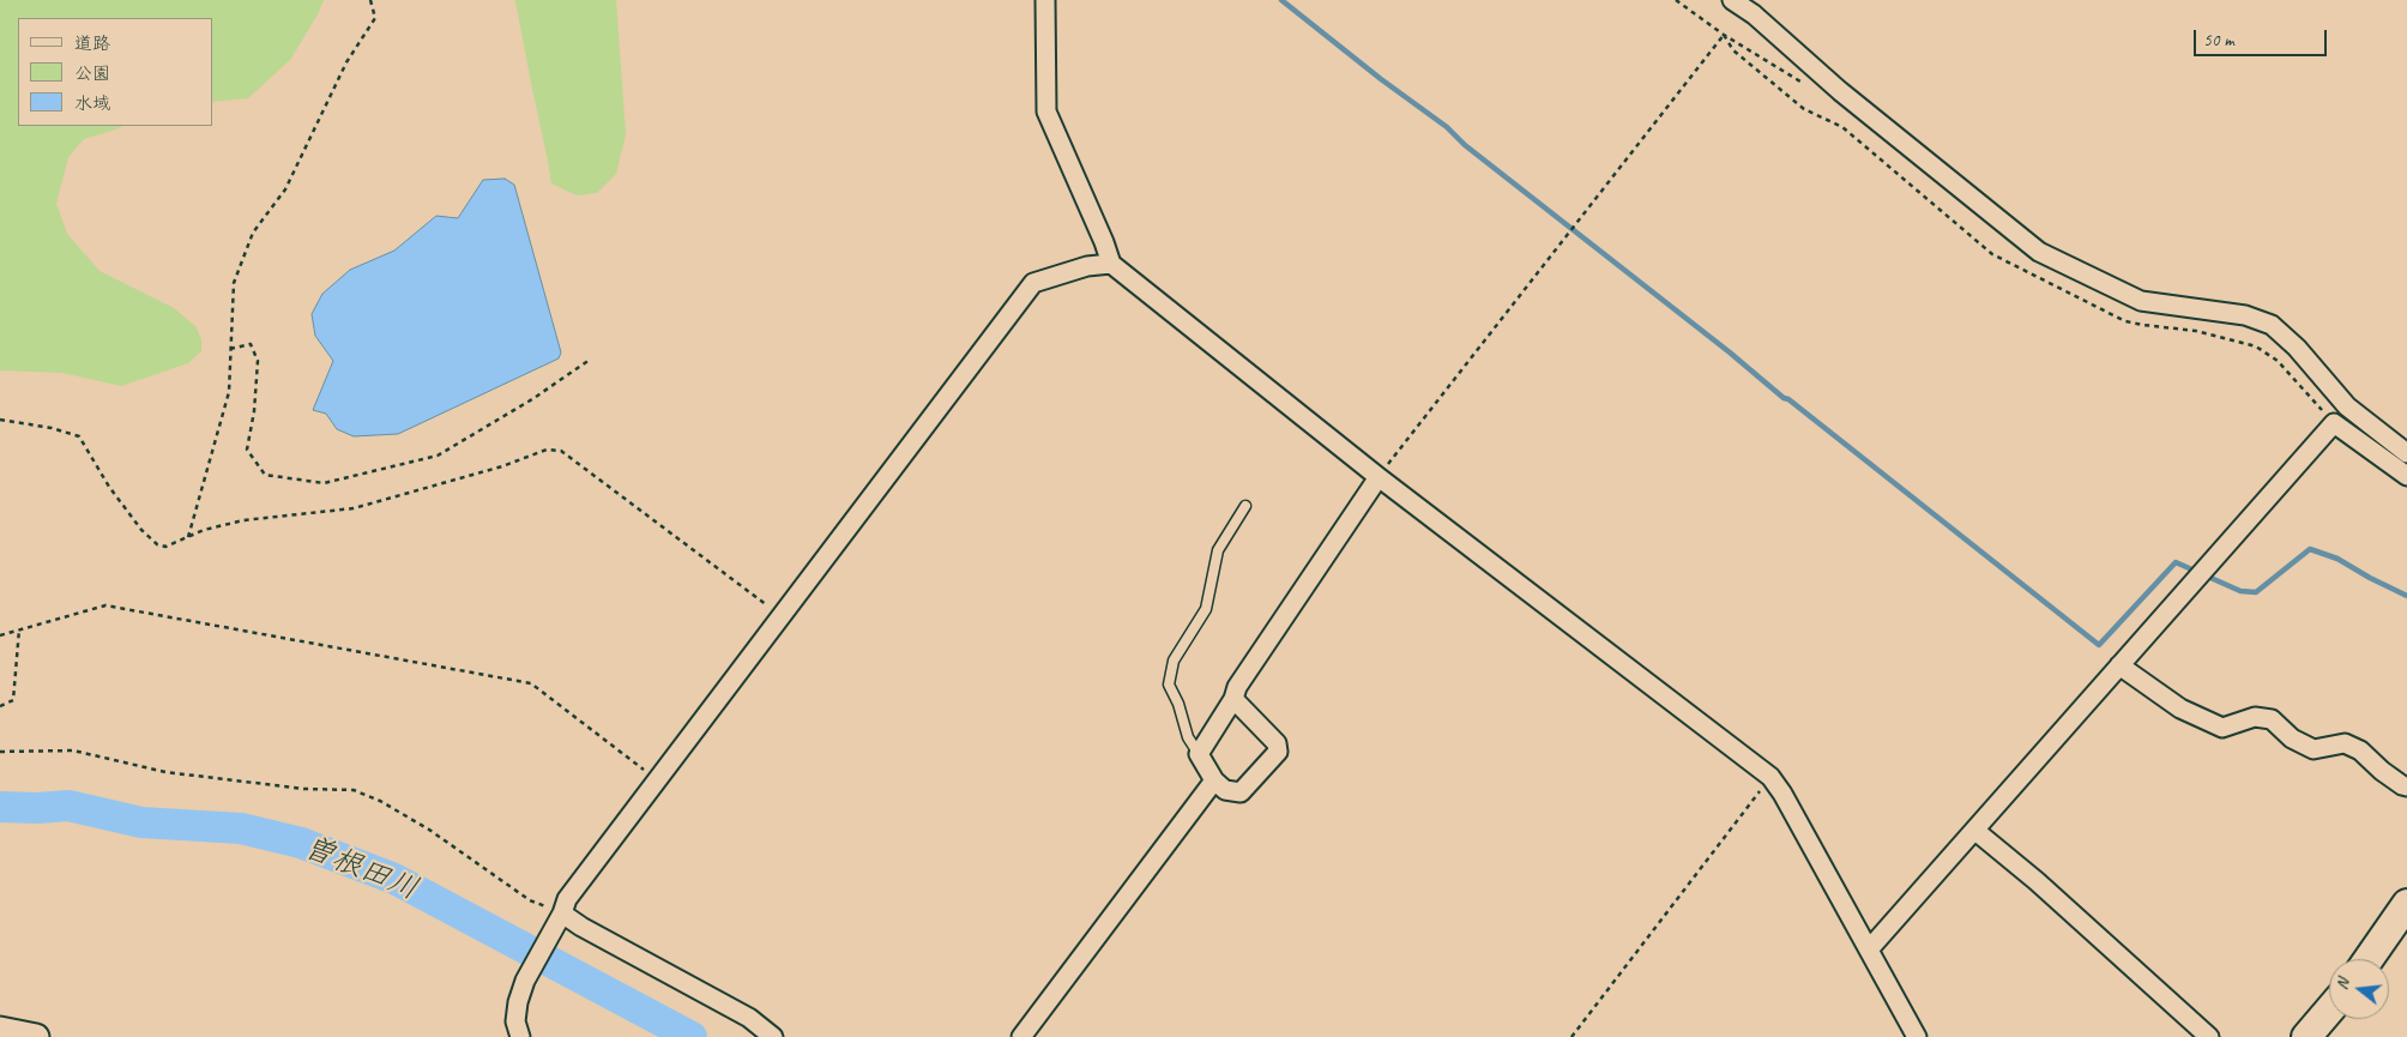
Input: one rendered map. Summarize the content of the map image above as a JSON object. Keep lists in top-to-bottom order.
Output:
{
  "water": ["曽根田川"],
  "legend": ["道路", "公園", "水域"],
  "scale_bar": "50 m",
  "north": "left"
}
